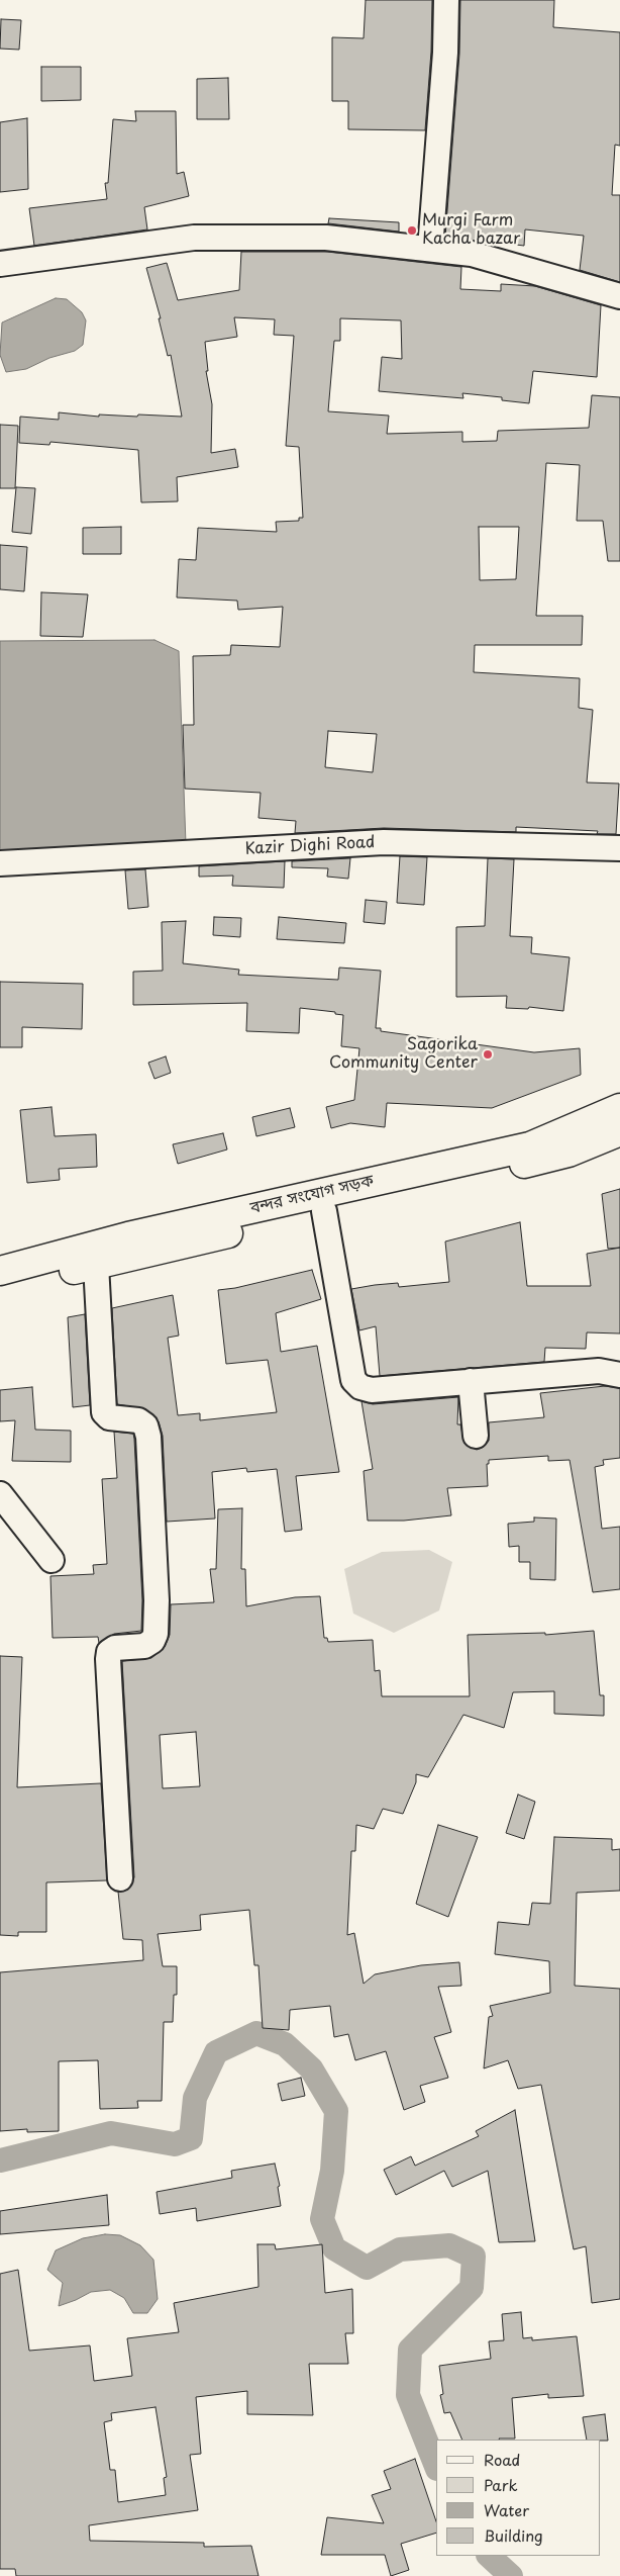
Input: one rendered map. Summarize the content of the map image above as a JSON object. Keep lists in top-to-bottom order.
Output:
{
  "streets": {
    "highway": ["বন্দর সংযোগ সড়ক"],
    "street": ["Kazir Dighi Road"]
  },
  "places": ["Murgi Farm Kacha bazar", "Sagorika Community Center"],
  "legend": [
    "Road",
    "Park",
    "Water",
    "Building"
  ]
}
